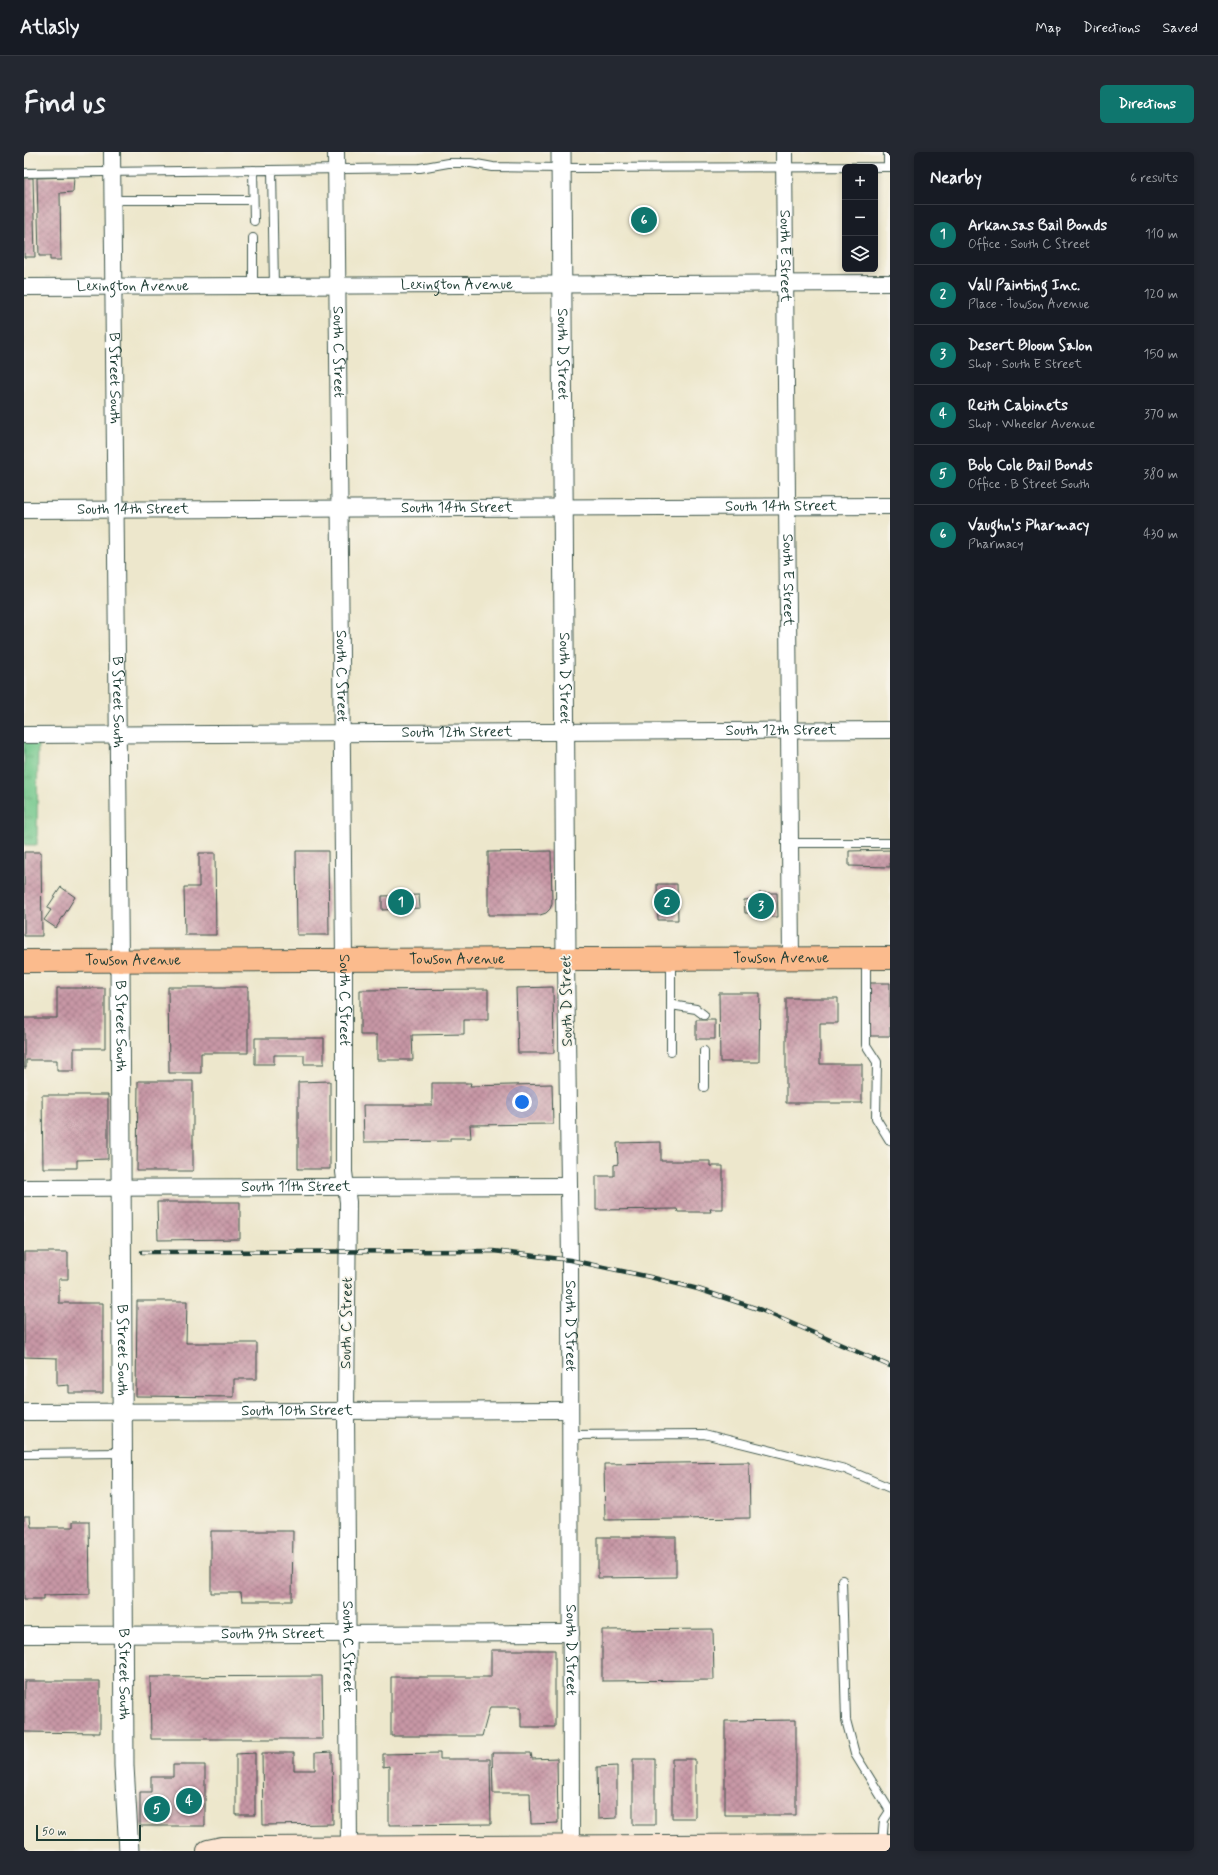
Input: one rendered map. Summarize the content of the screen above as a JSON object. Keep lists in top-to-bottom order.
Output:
{
  "streets": {
    "main road": ["Towson Avenue"],
    "street": [
      "South E Street",
      "Lexington Avenue",
      "South C Street",
      "South D Street",
      "B Street South",
      "South 14th Street",
      "South 12th Street",
      "South 11th Street",
      "South 10th Street",
      "South 9th Street"
    ]
  },
  "crossings": [
    ["South E Street", "Lexington Avenue"],
    ["South E Street", "South 14th Street"],
    ["South E Street", "South 12th Street"],
    ["South E Street", "Towson Avenue"],
    ["Lexington Avenue", "South C Street"],
    ["Lexington Avenue", "South D Street"],
    ["Lexington Avenue", "B Street South"],
    ["South C Street", "South 14th Street"],
    ["South C Street", "South 12th Street"],
    ["South C Street", "Towson Avenue"],
    ["South C Street", "South 11th Street"],
    ["South C Street", "South 10th Street"],
    ["South C Street", "South 9th Street"],
    ["South D Street", "South 14th Street"],
    ["South D Street", "South 12th Street"],
    ["South D Street", "Towson Avenue"],
    ["South D Street", "South 11th Street"],
    ["South D Street", "South 10th Street"],
    ["South D Street", "South 9th Street"],
    ["B Street South", "South 14th Street"],
    ["B Street South", "South 12th Street"],
    ["B Street South", "Towson Avenue"],
    ["B Street South", "South 11th Street"],
    ["B Street South", "South 10th Street"],
    ["B Street South", "South 9th Street"]
  ],
  "scale_bar": "50 m",
  "page": {
    "header": "Atlasly",
    "nav": ["Map", "Directions", "Saved"],
    "buttons": "Directions",
    "title": "Find us",
    "heading": ["Nearby", "6 results"],
    "map_buttons": ["+", "−"],
    "list": [
      {
        "mark": "1",
        "name": "Arkansas Bail Bonds",
        "note": "Office · South C Street",
        "value": "110 m"
      },
      {
        "mark": "2",
        "name": "Vall Painting Inc.",
        "note": "Place · Towson Avenue",
        "value": "120 m"
      },
      {
        "mark": "3",
        "name": "Desert Bloom Salon",
        "note": "Shop · South E Street",
        "value": "150 m"
      },
      {
        "mark": "4",
        "name": "Reith Cabinets",
        "note": "Shop · Wheeler Avenue",
        "value": "370 m"
      },
      {
        "mark": "5",
        "name": "Bob Cole Bail Bonds",
        "note": "Office · B Street South",
        "value": "380 m"
      },
      {
        "mark": "6",
        "name": "Vaughn's Pharmacy",
        "note": "Pharmacy",
        "value": "430 m"
      }
    ],
    "pins": [
      "6",
      "1",
      "2",
      "3",
      "4",
      "5"
    ],
    "scale": "50 m"
  }
}
